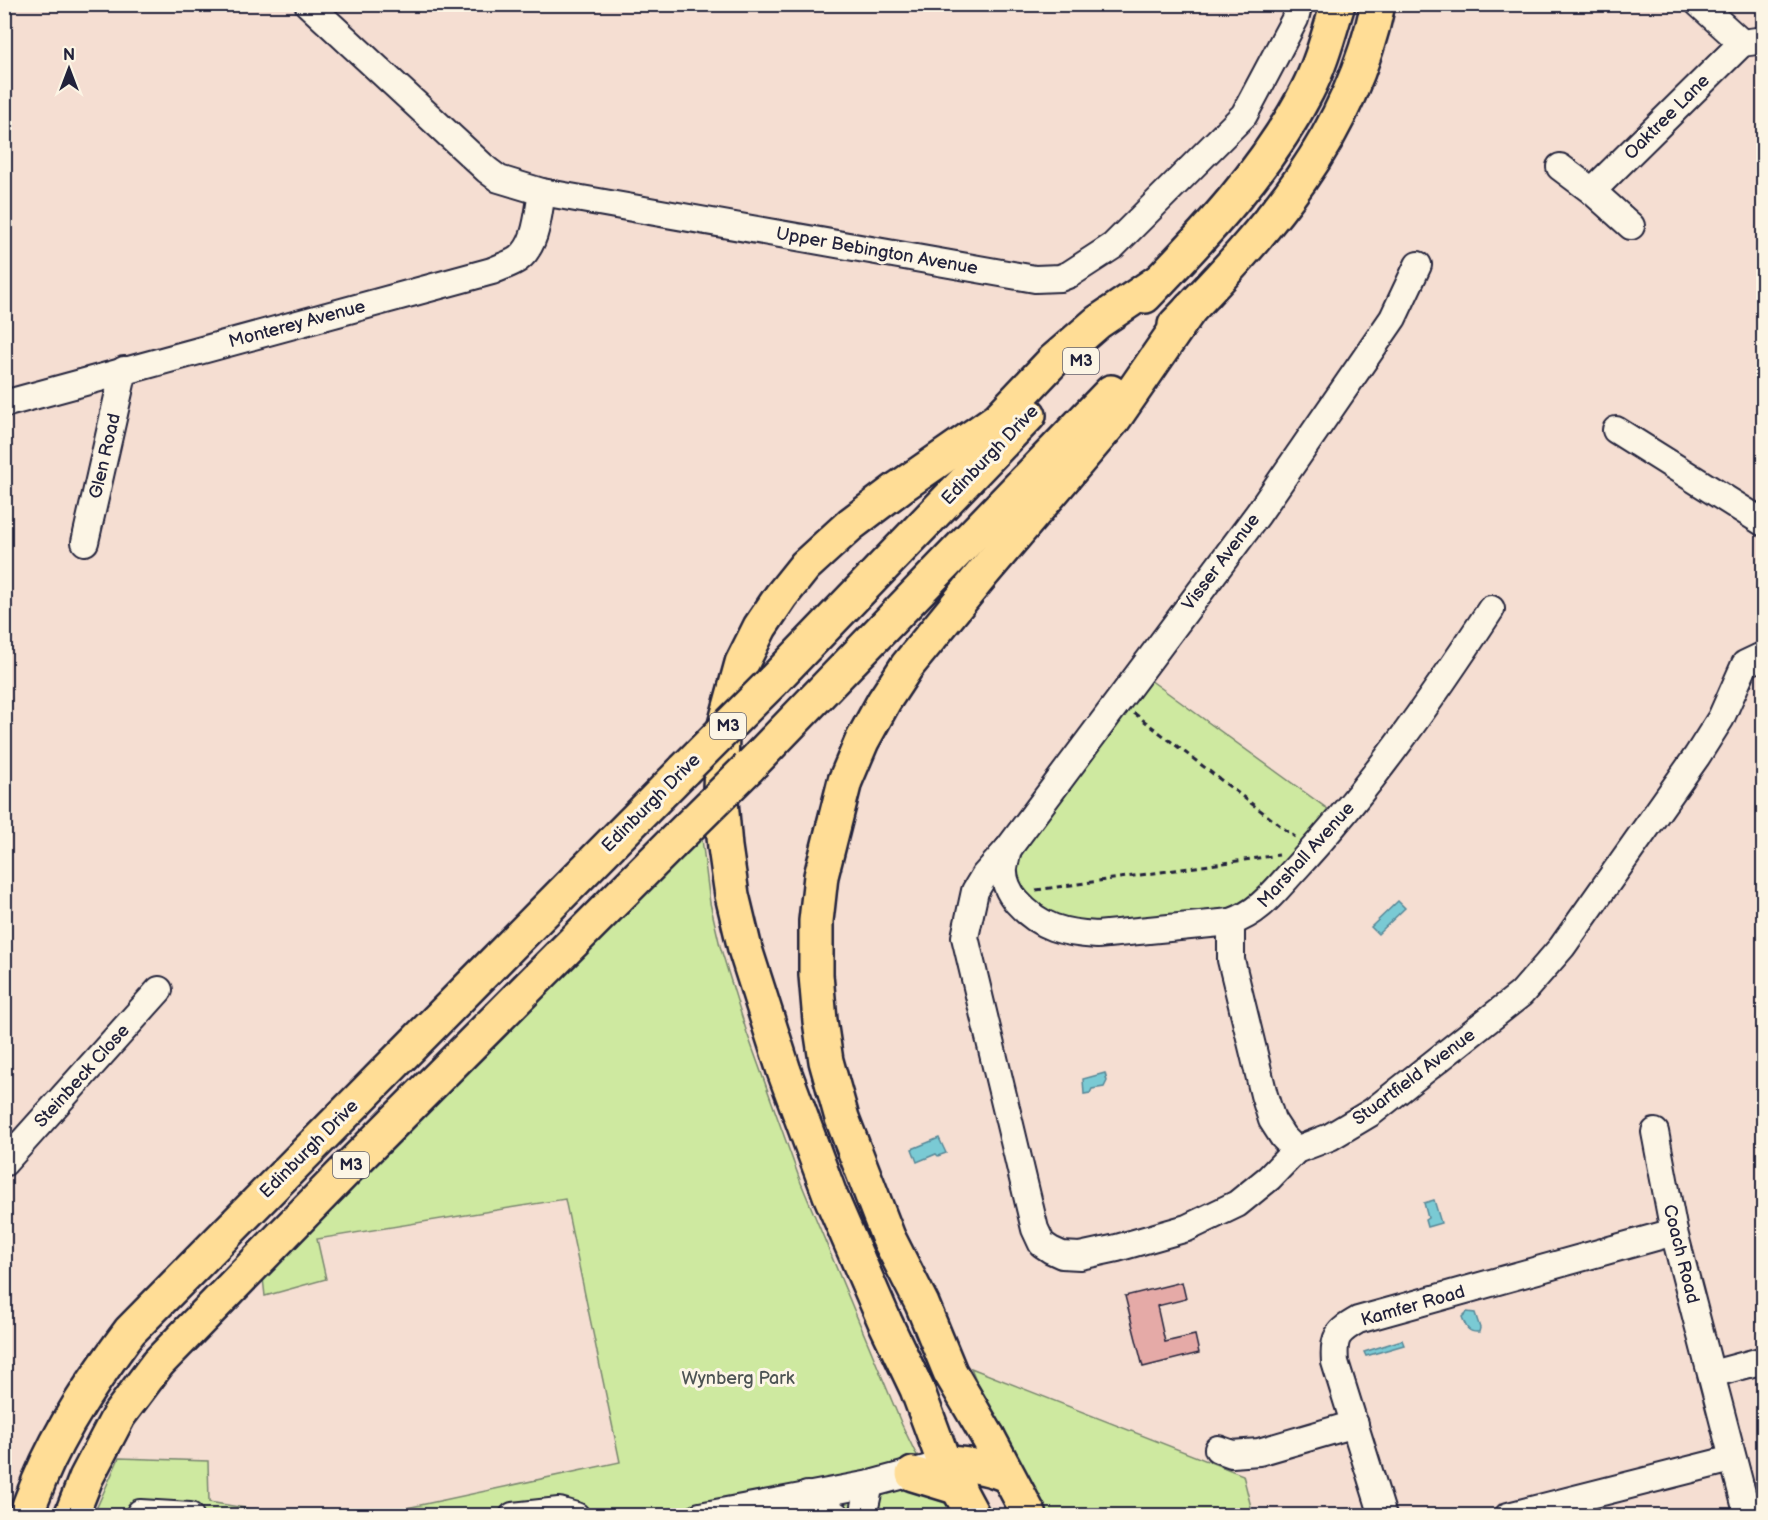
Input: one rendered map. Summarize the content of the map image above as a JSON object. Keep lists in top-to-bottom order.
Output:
{
  "streets": {
    "main road": ["M3", "Edinburgh Drive"],
    "street": [
      "Oaktree Lane",
      "Upper Bebington Avenue",
      "Monterey Avenue",
      "Glen Road",
      "Visser Avenue",
      "Marshall Avenue",
      "Steinbeck Close",
      "Stuartfield Avenue",
      "Coach Road",
      "Kamfer Road"
    ]
  },
  "crossings": [
    ["Upper Bebington Avenue", "Monterey Avenue"],
    ["Monterey Avenue", "Glen Road"],
    ["Visser Avenue", "Stuartfield Avenue"],
    ["Coach Road", "Kamfer Road"]
  ],
  "parks": ["Wynberg Park"],
  "north": "top"
}
